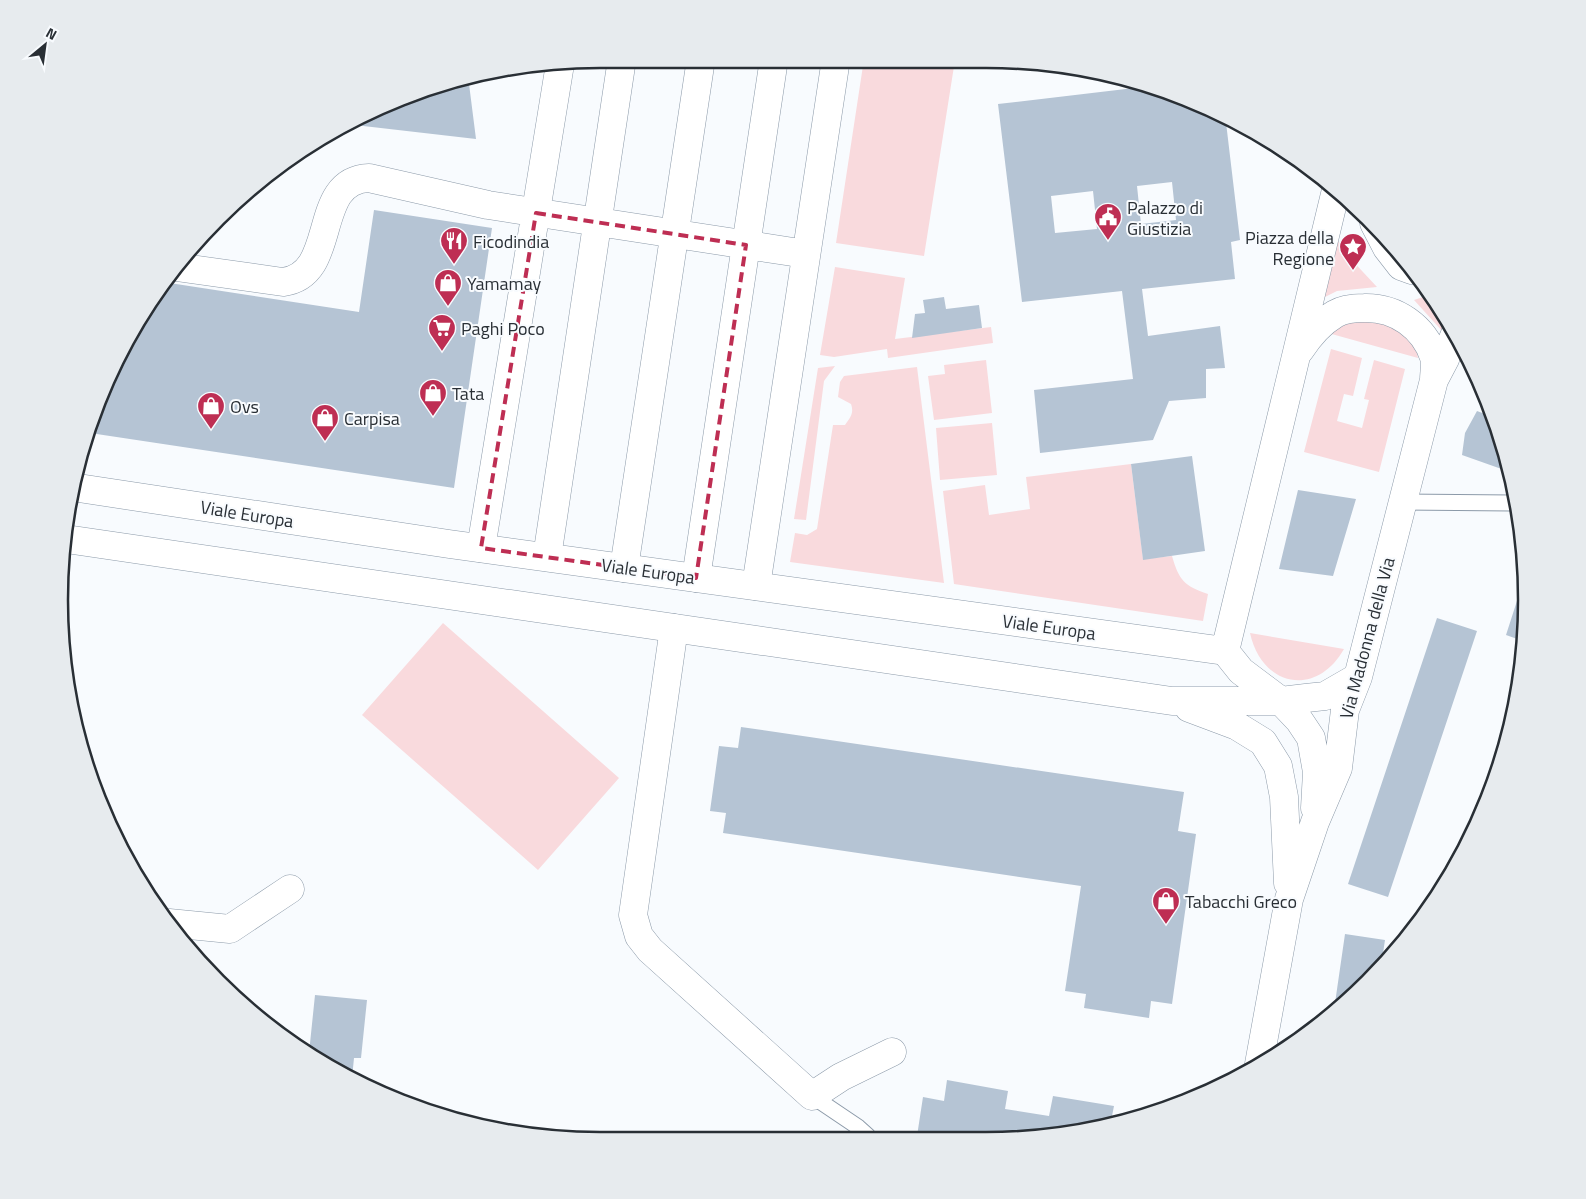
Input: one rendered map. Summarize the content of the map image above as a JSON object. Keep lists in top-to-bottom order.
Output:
{
  "streets": {
    "street": ["Viale Europa", "Via Madonna della Via"]
  },
  "places": {
    "public building": ["Palazzo di Giustizia"],
    "restaurant": ["Ficodindia"],
    "place": ["Piazza della Regione"],
    "shop": [
      "Yamamay",
      "Tata",
      "Ovs",
      "Carpisa",
      "Tabacchi Greco"
    ],
    "supermarket": ["Paghi Poco"]
  },
  "north": "top right"
}
